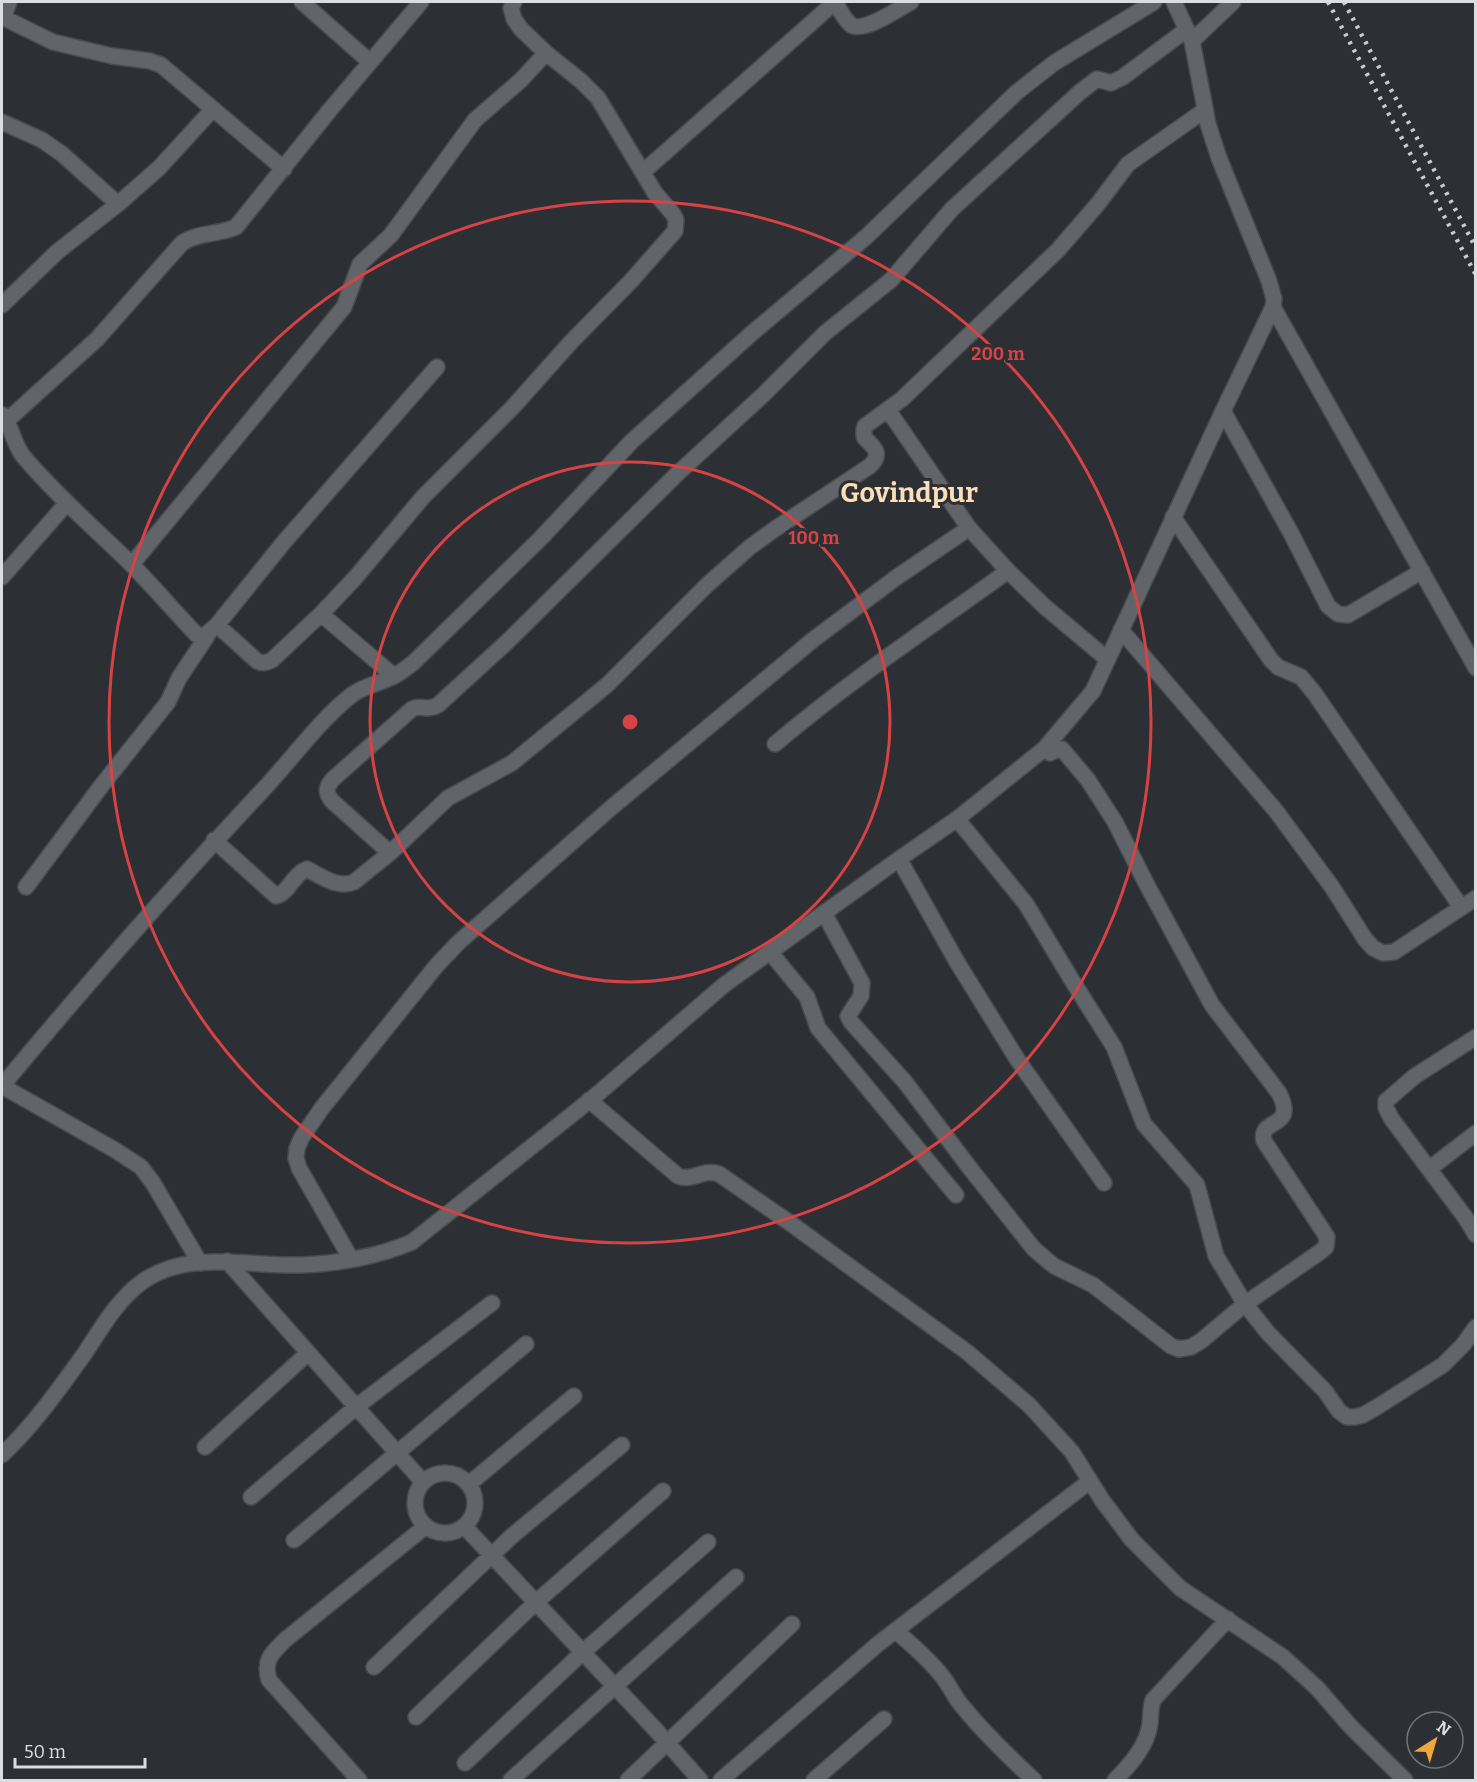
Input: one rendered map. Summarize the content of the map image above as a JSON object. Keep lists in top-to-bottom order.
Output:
{
  "districts": ["Govindpur"],
  "scale_bar": "50 m",
  "north": "top right",
  "rings": ["200 m", "100 m"]
}
